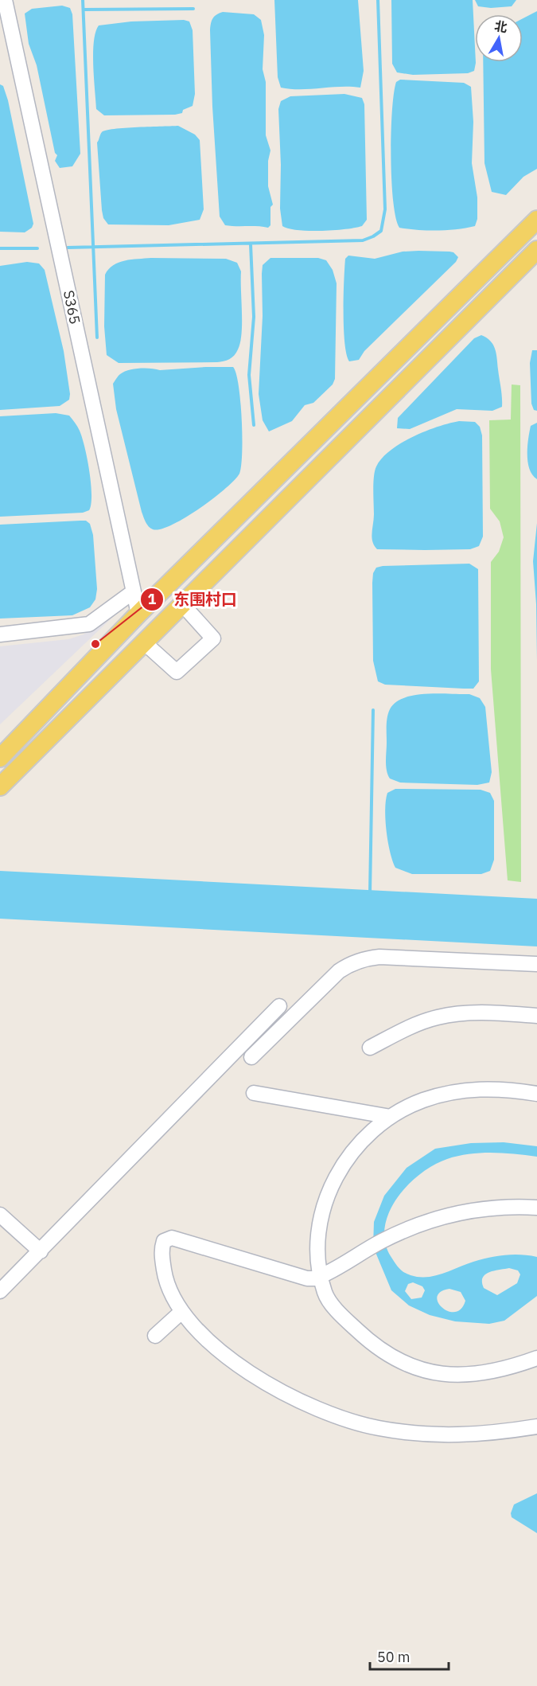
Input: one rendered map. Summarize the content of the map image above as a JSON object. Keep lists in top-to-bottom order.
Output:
{
  "streets": {
    "street": ["S365"]
  },
  "places": ["东围村口"],
  "scale_bar": "50 m",
  "north": "top"
}
